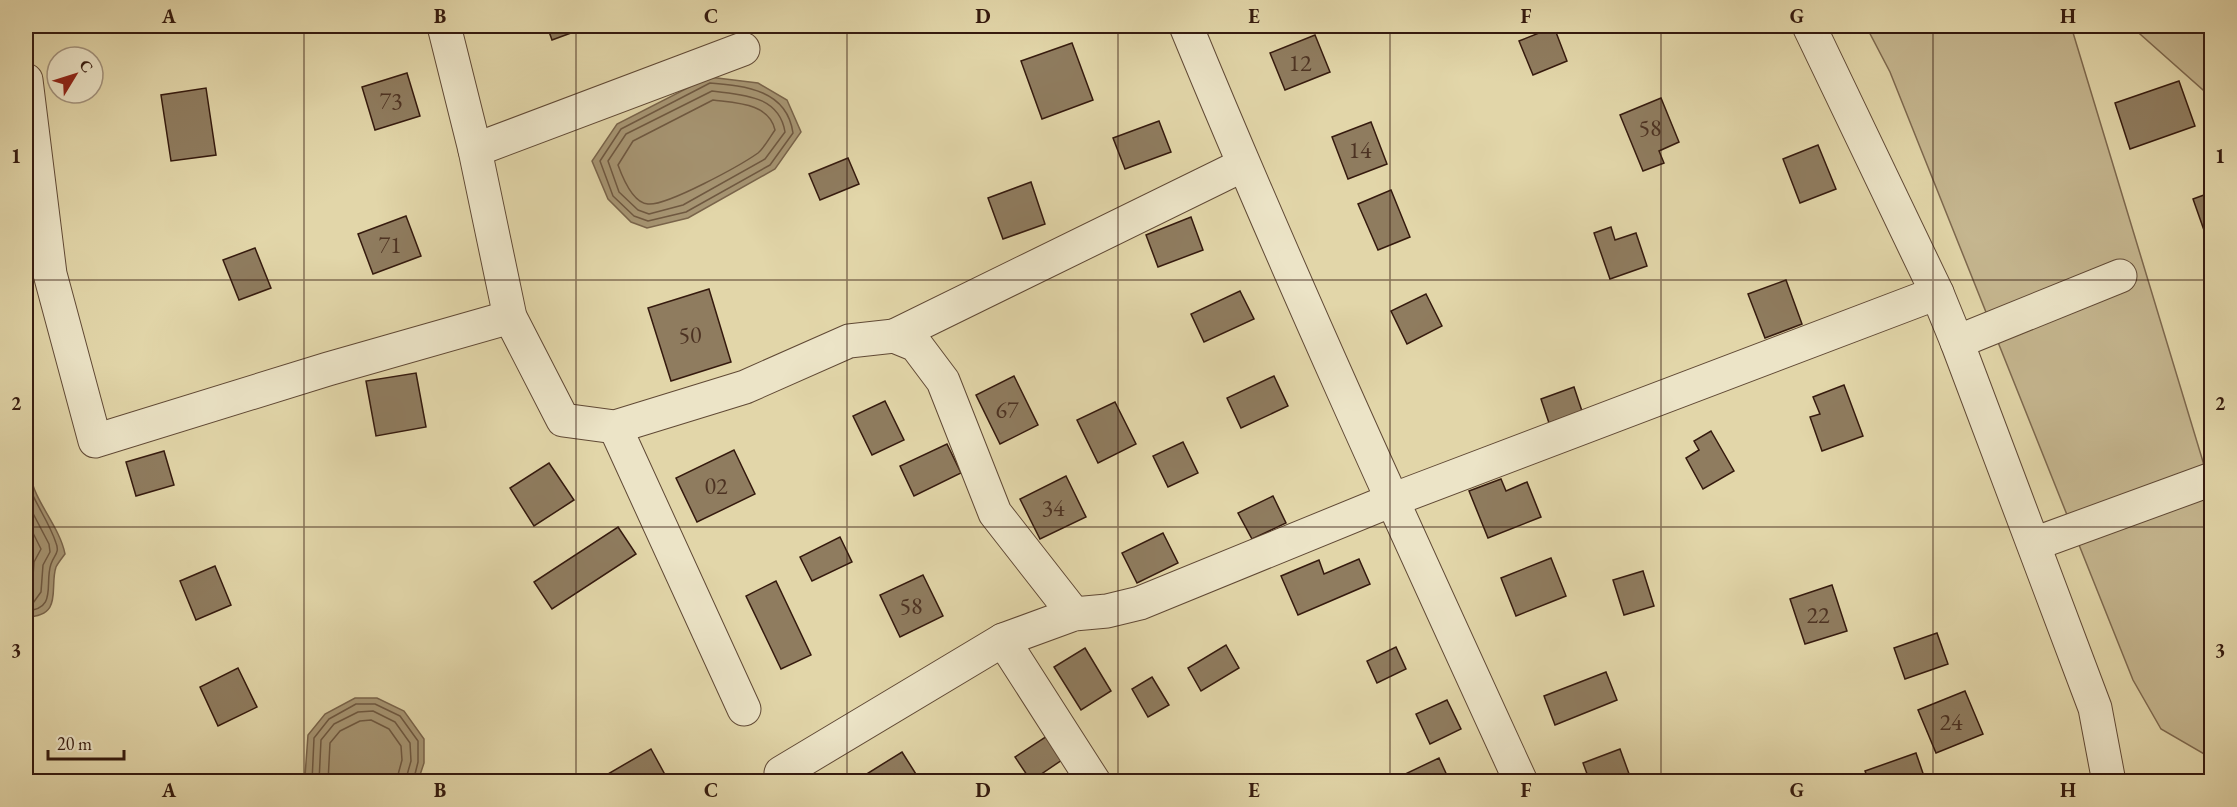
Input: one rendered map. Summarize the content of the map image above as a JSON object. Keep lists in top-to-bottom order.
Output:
{
  "house_numbers": [
    "12",
    "73",
    "58",
    "14",
    "71",
    "50",
    "67",
    "02",
    "34",
    "58",
    "22",
    "24"
  ],
  "scale_bar": "20 m",
  "north": "top right",
  "grid": {
    "columns": [
      "A",
      "B",
      "C",
      "D",
      "E",
      "F",
      "G",
      "H"
    ],
    "rows": ["1", "2", "3"]
  }
}
